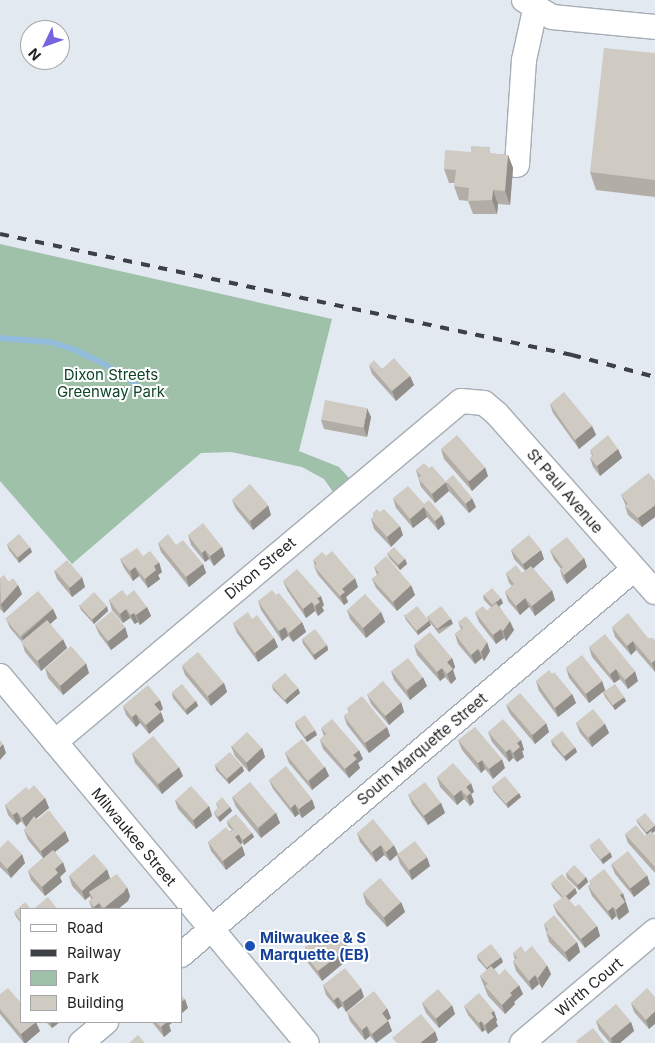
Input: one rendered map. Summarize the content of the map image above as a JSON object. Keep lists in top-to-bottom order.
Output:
{
  "streets": {
    "street": [
      "St Paul Avenue",
      "Dixon Street",
      "South Marquette Street",
      "Milwaukee Street",
      "Wirth Court"
    ]
  },
  "crossings": [
    ["St Paul Avenue", "Dixon Street"],
    ["St Paul Avenue", "South Marquette Street"],
    ["Dixon Street", "Milwaukee Street"],
    ["South Marquette Street", "Milwaukee Street"]
  ],
  "parks": ["Dixon Streets Greenway Park"],
  "places": ["Milwaukee & S Marquette (EB)"],
  "legend": [
    "Road",
    "Railway",
    "Park",
    "Building"
  ],
  "north": "bottom left"
}
